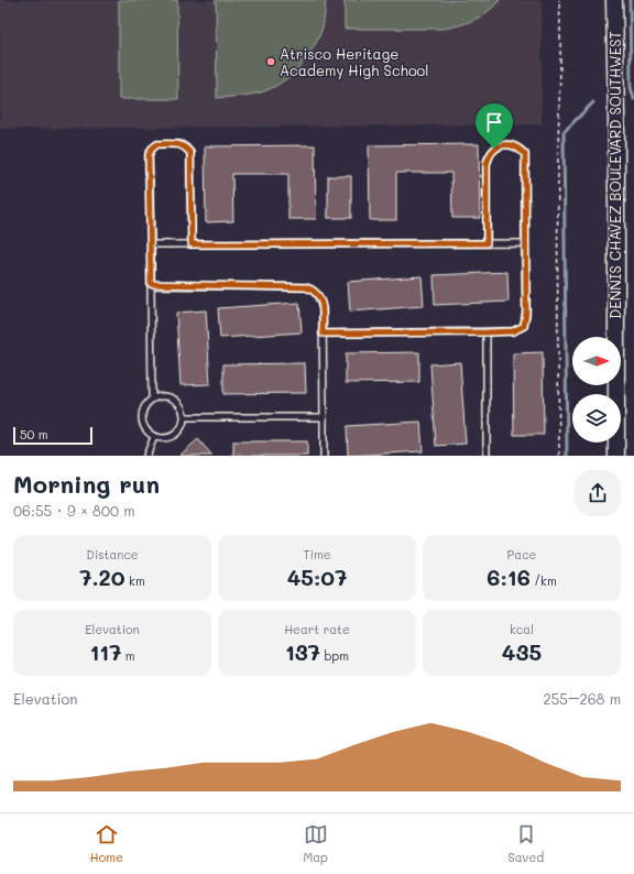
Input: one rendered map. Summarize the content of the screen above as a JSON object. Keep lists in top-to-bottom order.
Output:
{
  "streets": {
    "main road": ["DENNIS CHAVEZ BOULEVARD SOUTHWEST"]
  },
  "places": ["Atrisco Heritage Academy High School"],
  "scale_bar": "50 m",
  "north": "right",
  "page": {
    "scale": "50 m",
    "heading": ["Morning run", "06:55 · 9 × 800 m"],
    "stats": [
      ["Distance", "7.20 km"],
      ["Time", "45:07"],
      ["Pace", "6:16 /km"],
      ["Elevation", "117 m"],
      ["Heart rate", "137 bpm"],
      ["kcal", "435"]
    ],
    "chart": ["Elevation", "255–268 m"],
    "tabs": ["Home", "Map", "Saved"]
  }
}
